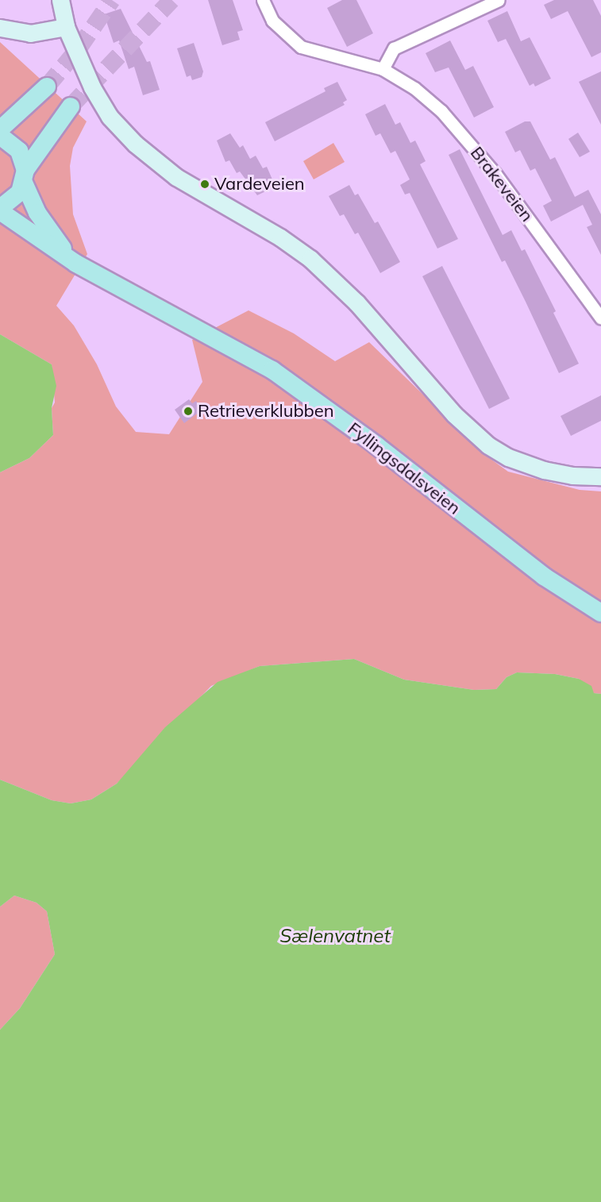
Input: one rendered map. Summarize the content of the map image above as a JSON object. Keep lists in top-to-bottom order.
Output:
{
  "streets": {
    "main road": ["Fyllingsdalsveien"],
    "street": ["Brakeveien"]
  },
  "water": ["Sælenvatnet"],
  "places": ["Vardeveien", "Retrieverklubben"]
}
